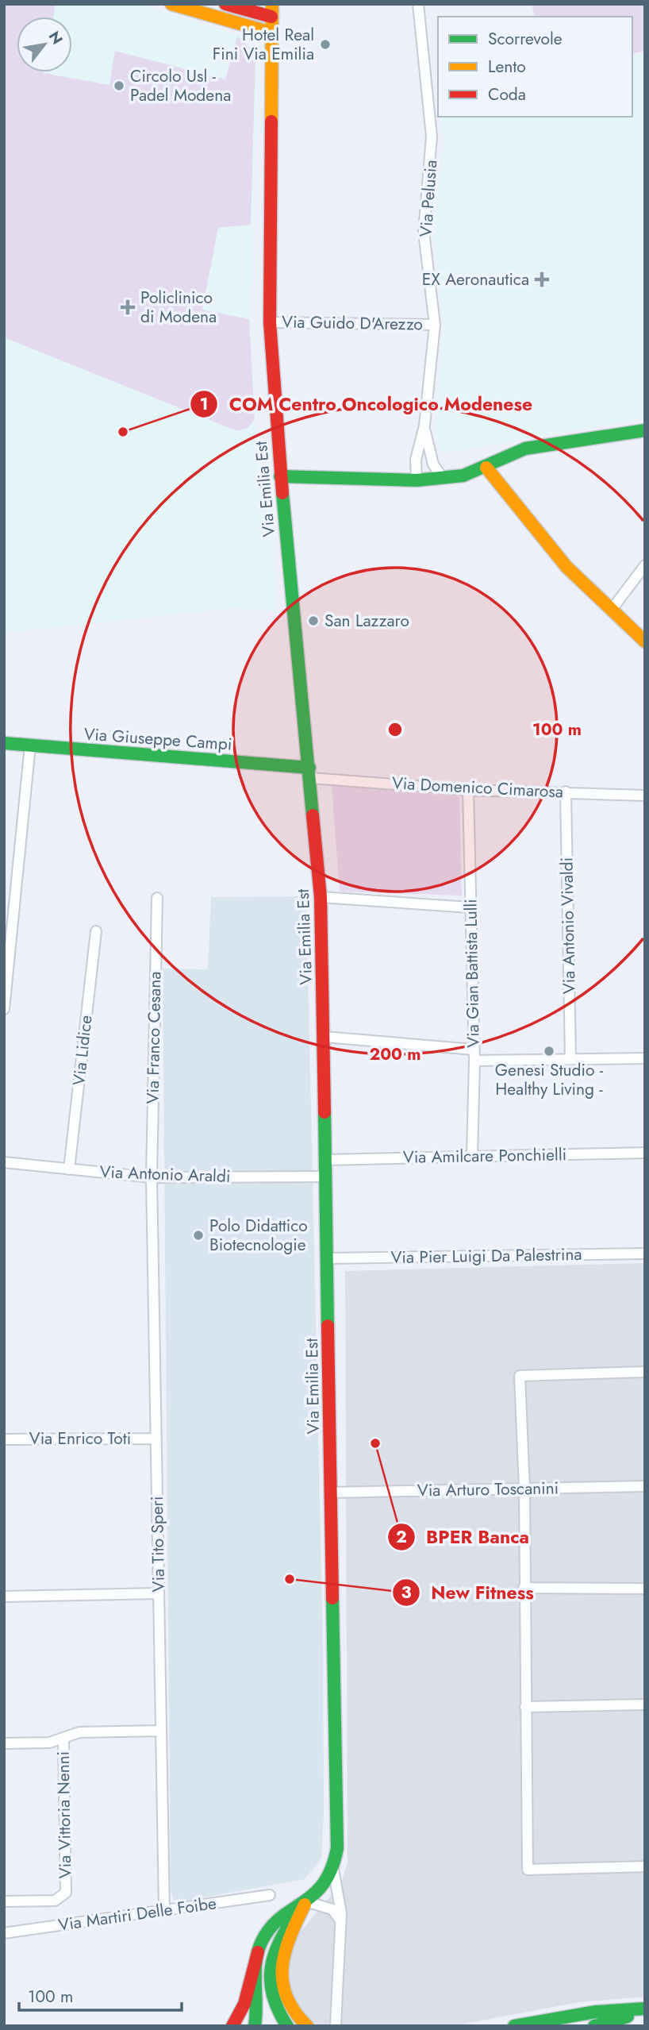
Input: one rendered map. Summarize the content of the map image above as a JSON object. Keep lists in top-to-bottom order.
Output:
{
  "streets": {
    "main road": ["Via Emilia Est", "Via Giuseppe Campi"],
    "street": [
      "Via Pelusia",
      "Via Guido D'Arezzo",
      "Via Domenico Cimarosa",
      "Via Antonio Vivaldi",
      "Via Gian Battista Lulli",
      "Via Franco Cesana",
      "Via Lidice",
      "Via Amilcare Ponchielli",
      "Via Antonio Araldi",
      "Via Pier Luigi Da Palestrina",
      "Via Enrico Toti",
      "Via Arturo Toscanini",
      "Via Tito Speri",
      "Via Vittoria Nenni",
      "Via Martiri Delle Foibe"
    ]
  },
  "crossings": [
    ["Via Pelusia", "Via Guido D'Arezzo"],
    ["Via Guido D'Arezzo", "Via Emilia Est"],
    ["Via Emilia Est", "Via Giuseppe Campi"],
    ["Via Emilia Est", "Via Domenico Cimarosa"],
    ["Via Emilia Est", "Via Amilcare Ponchielli"],
    ["Via Emilia Est", "Via Antonio Araldi"],
    ["Via Emilia Est", "Via Pier Luigi Da Palestrina"],
    ["Via Emilia Est", "Via Arturo Toscanini"],
    ["Via Giuseppe Campi", "Via Domenico Cimarosa"],
    ["Via Domenico Cimarosa", "Via Antonio Vivaldi"],
    ["Via Domenico Cimarosa", "Via Gian Battista Lulli"],
    ["Via Gian Battista Lulli", "Via Amilcare Ponchielli"],
    ["Via Franco Cesana", "Via Antonio Araldi"],
    ["Via Franco Cesana", "Via Tito Speri"],
    ["Via Lidice", "Via Antonio Araldi"],
    ["Via Antonio Araldi", "Via Tito Speri"],
    ["Via Enrico Toti", "Via Tito Speri"],
    ["Via Tito Speri", "Via Martiri Delle Foibe"]
  ],
  "places": {
    "other": [
      "Hotel Real Fini Via Emilia",
      "Circolo Usl - Padel Modena",
      "COM Centro Oncologico Modenese",
      "San Lazzaro",
      "Genesi Studio - Healthy Living -",
      "Polo Didattico Biotecnologie",
      "BPER Banca",
      "New Fitness"
    ],
    "health": ["EX Aeronautica", "Policlinico di Modena"]
  },
  "legend": ["Scorrevole", "Lento", "Coda"],
  "scale_bar": "100 m",
  "north": "top right",
  "rings": ["100 m", "200 m"]
}
